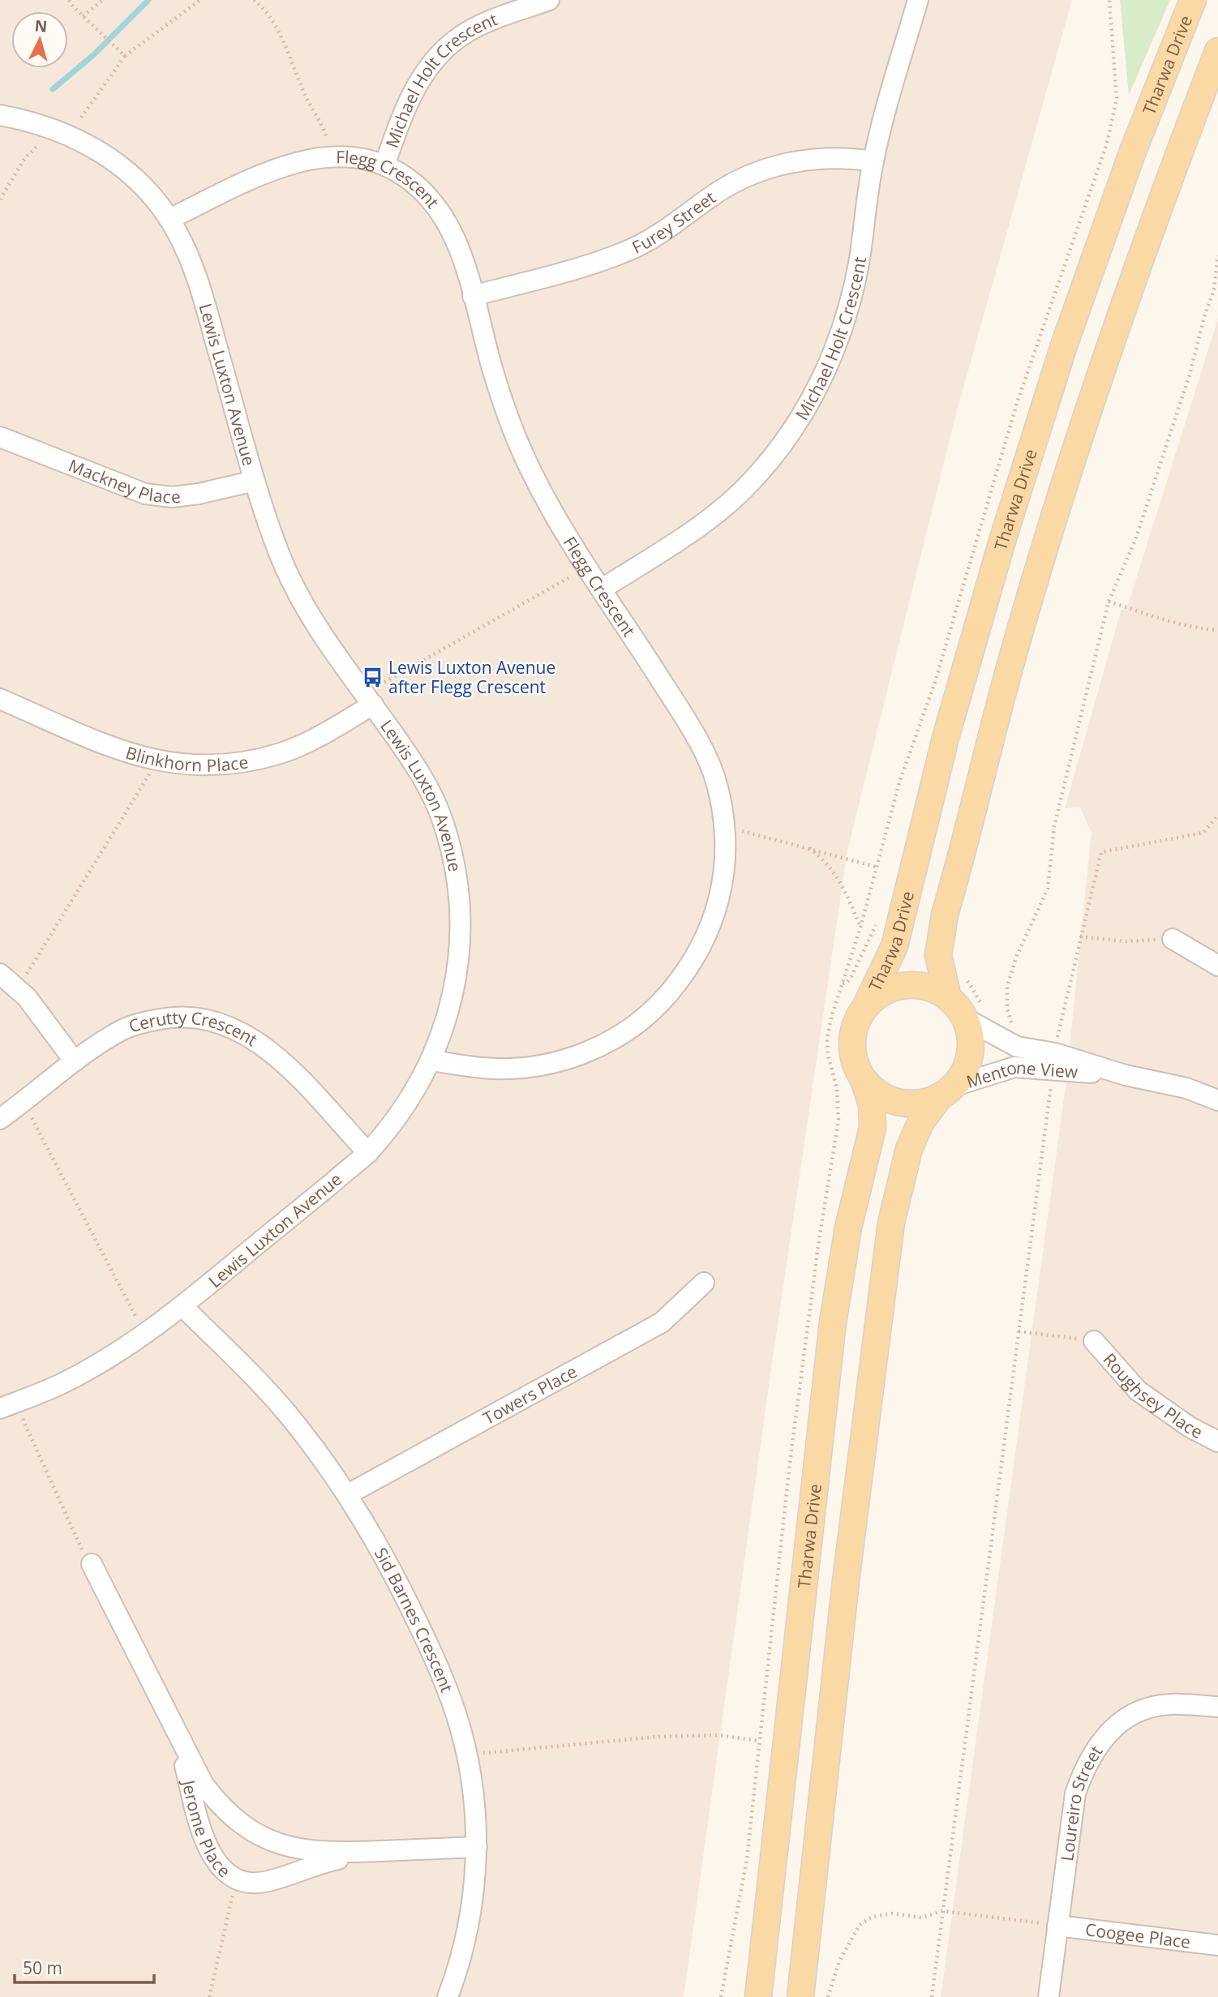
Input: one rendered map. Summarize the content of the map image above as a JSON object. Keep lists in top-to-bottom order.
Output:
{
  "streets": {
    "main road": ["Tharwa Drive"],
    "street": [
      "Michael Holt Crescent",
      "Flegg Crescent",
      "Furey Street",
      "Lewis Luxton Avenue",
      "Mackney Place",
      "Blinkhorn Place",
      "Cerutty Crescent",
      "Mentone View",
      "Roughsey Place",
      "Towers Place",
      "Sid Barnes Crescent",
      "Loureiro Street",
      "Jerome Place",
      "Coogee Place"
    ]
  },
  "crossings": [
    ["Tharwa Drive", "Mentone View"],
    ["Michael Holt Crescent", "Flegg Crescent"],
    ["Michael Holt Crescent", "Furey Street"],
    ["Flegg Crescent", "Furey Street"],
    ["Flegg Crescent", "Lewis Luxton Avenue"],
    ["Lewis Luxton Avenue", "Mackney Place"],
    ["Lewis Luxton Avenue", "Blinkhorn Place"],
    ["Lewis Luxton Avenue", "Cerutty Crescent"],
    ["Lewis Luxton Avenue", "Sid Barnes Crescent"],
    ["Towers Place", "Sid Barnes Crescent"],
    ["Sid Barnes Crescent", "Jerome Place"],
    ["Loureiro Street", "Coogee Place"]
  ],
  "places": {
    "bus stop": ["Lewis Luxton Avenue after Flegg Crescent"]
  },
  "scale_bar": "50 m",
  "north": "top"
}
